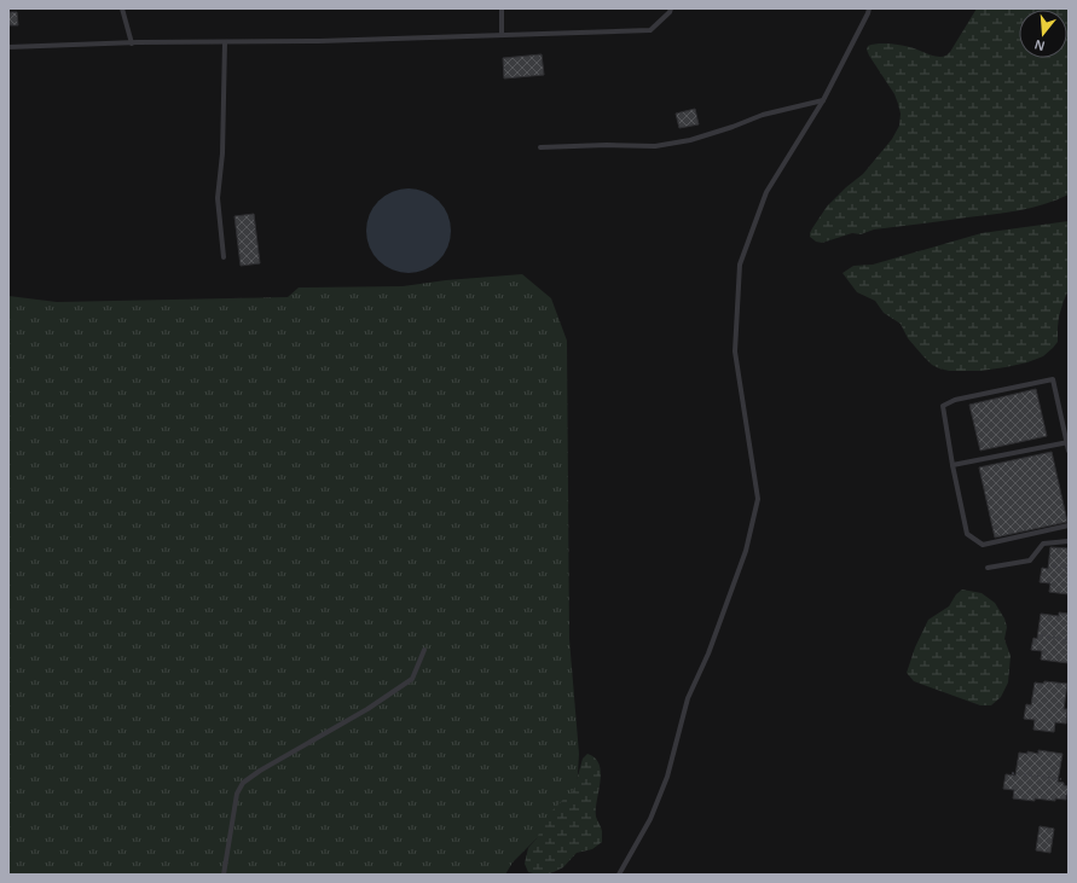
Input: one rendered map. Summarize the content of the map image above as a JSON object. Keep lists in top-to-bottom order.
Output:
{
  "north": "bottom"
}
